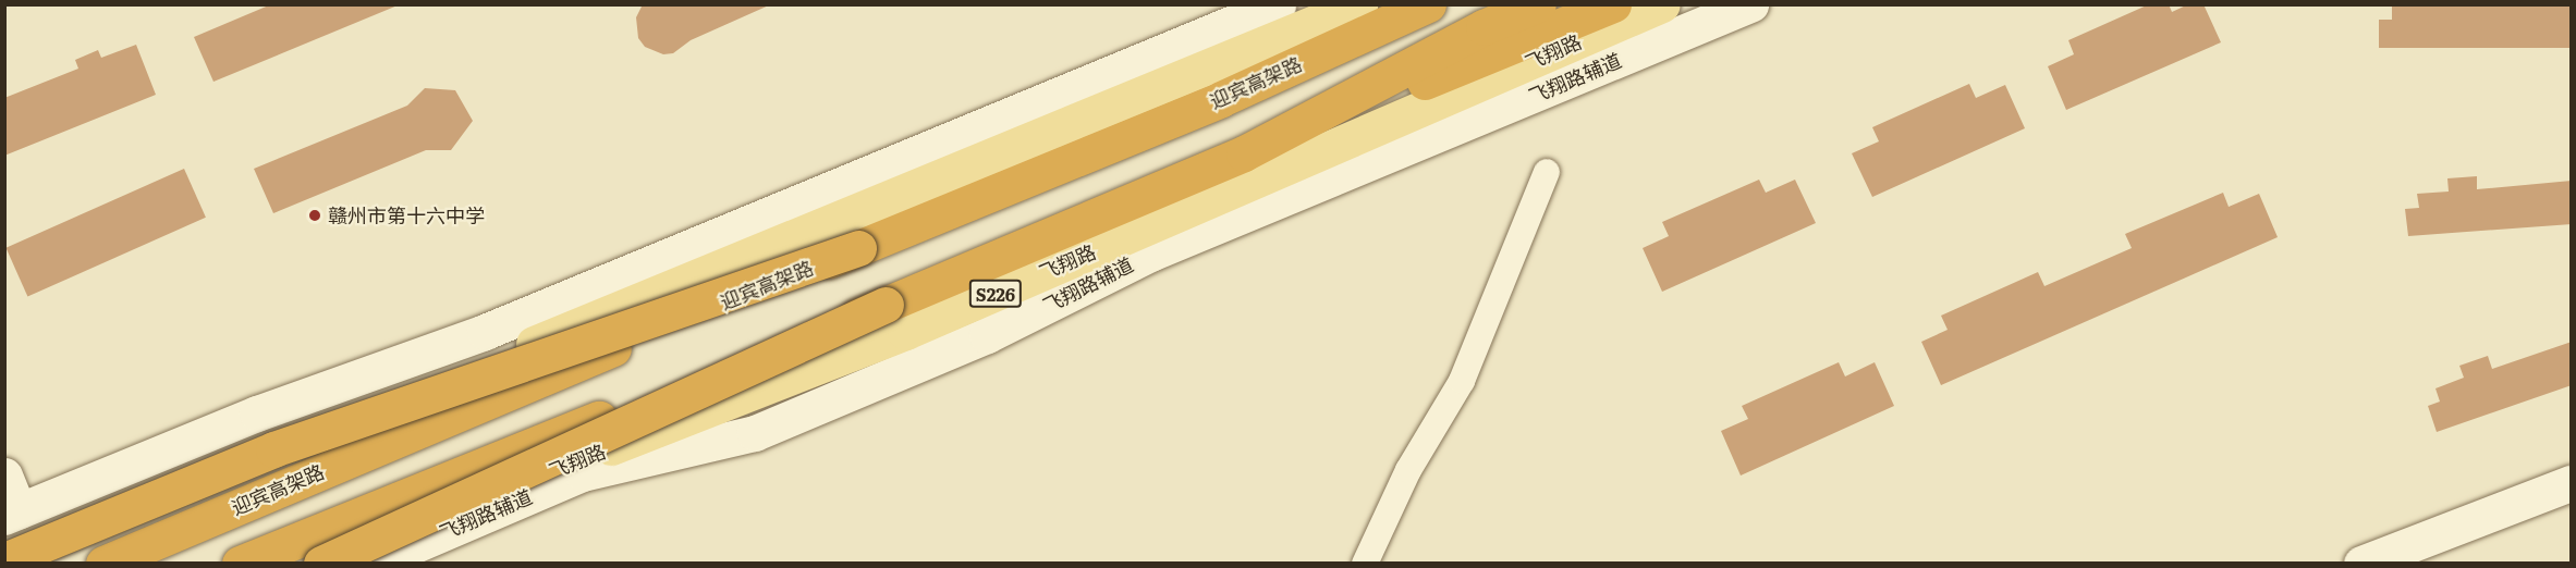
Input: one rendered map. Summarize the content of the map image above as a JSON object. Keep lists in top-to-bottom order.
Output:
{
  "streets": {
    "highway": ["迎宾高架路"],
    "main road": ["飞翔路", "S226"],
    "street": ["飞翔路辅道"]
  },
  "places": ["赣州市第十六中学"]
}
